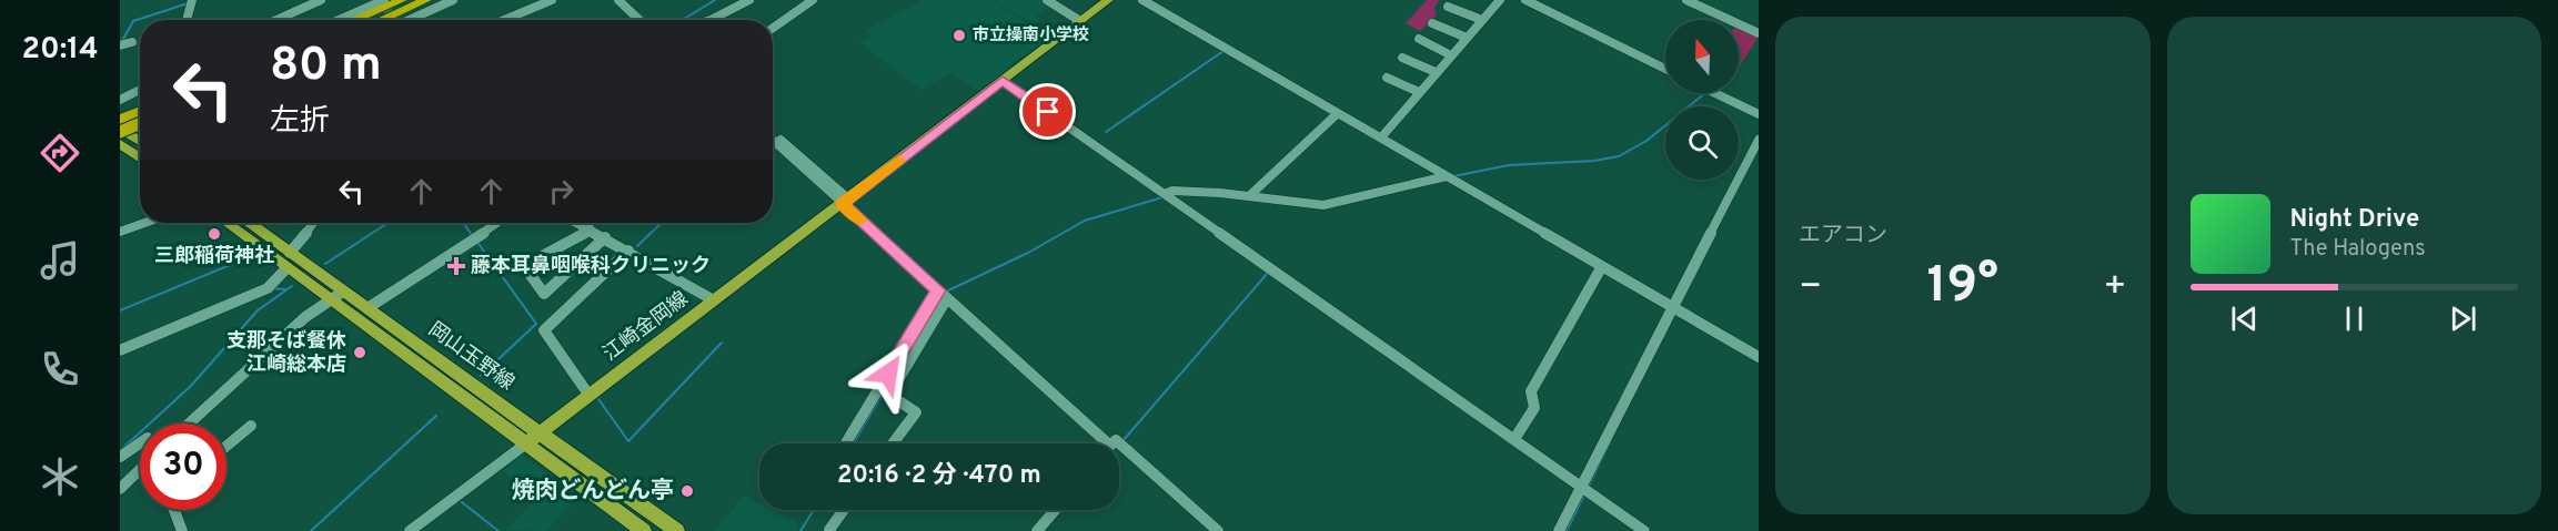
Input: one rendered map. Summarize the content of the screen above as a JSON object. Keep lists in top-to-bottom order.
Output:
{
  "streets": {
    "main road": ["江崎金岡線", "岡山玉野線"]
  },
  "crossings": [
    ["江崎金岡線", "岡山玉野線"]
  ],
  "places": {
    "other": [
      "市立操南小学校",
      "三郎稲荷神社",
      "支那そば餐休 江崎総本店",
      "焼肉どんどん亭"
    ],
    "health": ["藤本耳鼻咽喉科クリニック"]
  },
  "north": "top",
  "page": {
    "tabs": "20:14",
    "tile": "エアコン",
    "turn": ["80 m", "左折"],
    "song": ["Night Drive", "The Halogens"],
    "heat": ["−", "19°", "+"],
    "limit": "30",
    "trip": "20:16 · 2 分 · 470 m"
  }
}
